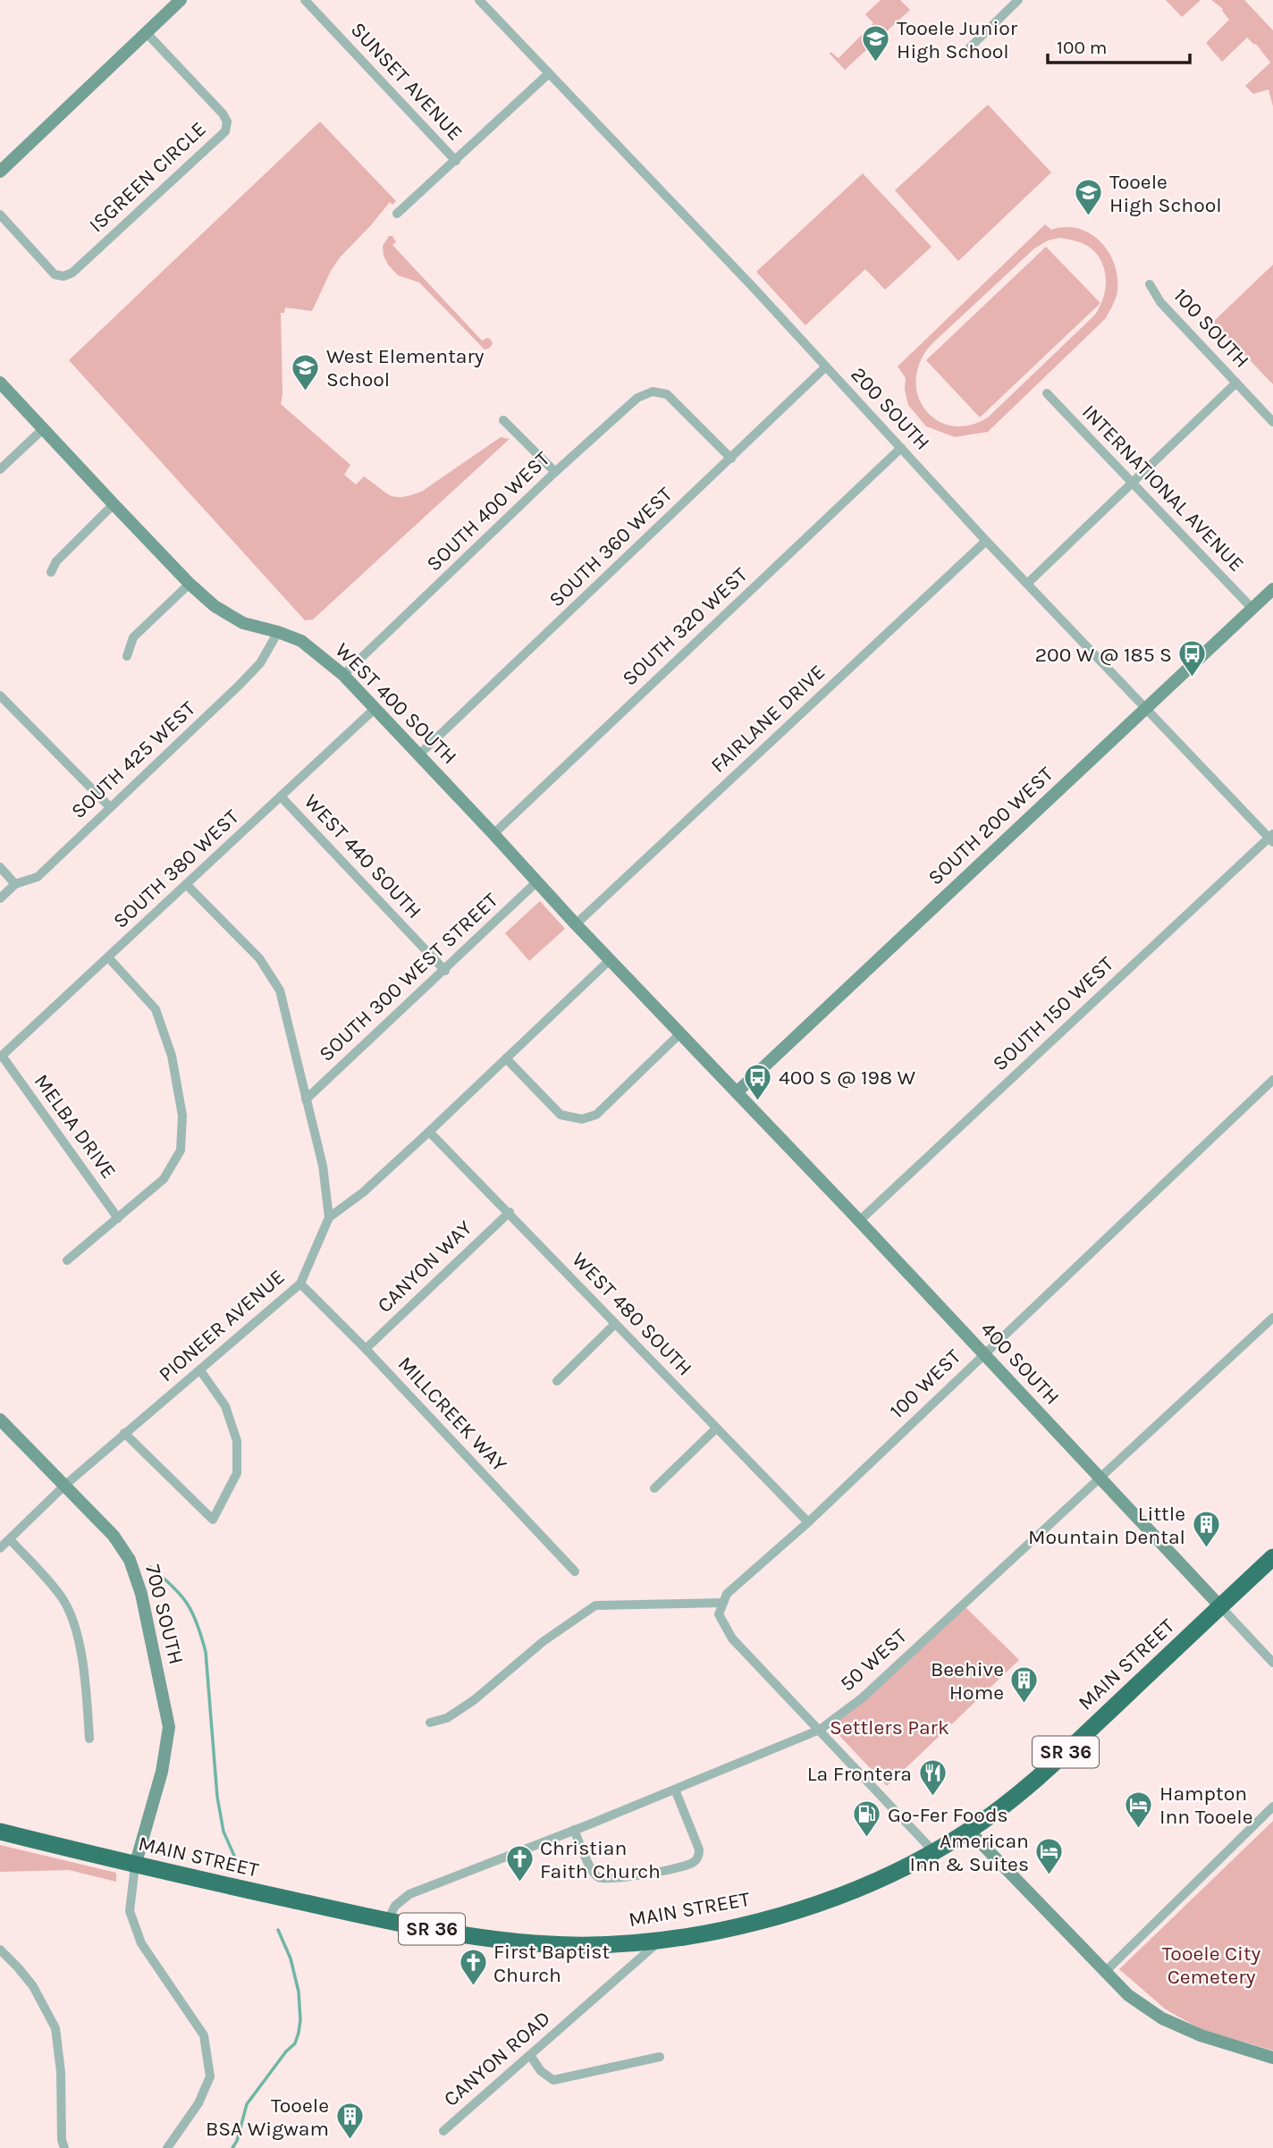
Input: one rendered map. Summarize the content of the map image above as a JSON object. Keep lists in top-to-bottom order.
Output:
{
  "streets": {
    "highway": ["MAIN STREET", "SR 36"],
    "street": [
      "SUNSET AVENUE",
      "ISGREEN CIRCLE",
      "100 SOUTH",
      "200 SOUTH",
      "INTERNATIONAL AVENUE",
      "SOUTH 400 WEST",
      "SOUTH 360 WEST",
      "SOUTH 320 WEST",
      "WEST 400 SOUTH",
      "FAIRLANE DRIVE",
      "SOUTH 425 WEST",
      "SOUTH 200 WEST",
      "WEST 440 SOUTH",
      "SOUTH 380 WEST",
      "SOUTH 300 WEST STREET",
      "SOUTH 150 WEST",
      "MELBA DRIVE",
      "CANYON WAY",
      "WEST 480 SOUTH",
      "PIONEER AVENUE",
      "400 SOUTH",
      "100 WEST",
      "MILLCREEK WAY",
      "700 SOUTH",
      "50 WEST",
      "CANYON ROAD"
    ]
  },
  "crossings": [
    ["200 SOUTH", "SOUTH 360 WEST"],
    ["200 SOUTH", "SOUTH 320 WEST"],
    ["200 SOUTH", "FAIRLANE DRIVE"],
    ["200 SOUTH", "SOUTH 200 WEST"],
    ["200 SOUTH", "SOUTH 150 WEST"],
    ["INTERNATIONAL AVENUE", "SOUTH 200 WEST"],
    ["SOUTH 400 WEST", "SOUTH 360 WEST"],
    ["SOUTH 400 WEST", "WEST 400 SOUTH"],
    ["SOUTH 360 WEST", "WEST 400 SOUTH"],
    ["SOUTH 320 WEST", "WEST 400 SOUTH"],
    ["WEST 400 SOUTH", "FAIRLANE DRIVE"],
    ["WEST 400 SOUTH", "SOUTH 425 WEST"],
    ["WEST 400 SOUTH", "SOUTH 200 WEST"],
    ["WEST 400 SOUTH", "SOUTH 380 WEST"],
    ["WEST 400 SOUTH", "SOUTH 300 WEST STREET"],
    ["WEST 400 SOUTH", "400 SOUTH"],
    ["SOUTH 200 WEST", "400 SOUTH"],
    ["WEST 440 SOUTH", "SOUTH 380 WEST"],
    ["WEST 440 SOUTH", "SOUTH 300 WEST STREET"],
    ["SOUTH 380 WEST", "MELBA DRIVE"],
    ["SOUTH 150 WEST", "400 SOUTH"],
    ["CANYON WAY", "WEST 480 SOUTH"],
    ["CANYON WAY", "MILLCREEK WAY"],
    ["WEST 480 SOUTH", "100 WEST"],
    ["PIONEER AVENUE", "MILLCREEK WAY"],
    ["PIONEER AVENUE", "700 SOUTH"],
    ["400 SOUTH", "100 WEST"],
    ["400 SOUTH", "50 WEST"],
    ["400 SOUTH", "MAIN STREET"],
    ["100 WEST", "50 WEST"],
    ["700 SOUTH", "MAIN STREET"],
    ["50 WEST", "MAIN STREET"],
    ["MAIN STREET", "CANYON ROAD"]
  ],
  "parks": ["Settlers Park", "Tooele City Cemetery"],
  "places": {
    "school or university": ["Tooele Junior High School", "Tooele High School", "West Elementary School"],
    "bus stop": ["200 W @ 185 S", "400 S @ 198 W"],
    "building": ["Little Mountain Dental", "Beehive Home", "Tooele BSA Wigwam"],
    "restaurant": ["La Frontera"],
    "hotel": ["Hampton Inn Tooele", "American Inn & Suites"],
    "fuel station": ["Go-Fer Foods"],
    "church": ["Christian Faith Church", "First Baptist Church"]
  },
  "scale_bar": "100 m"
}
